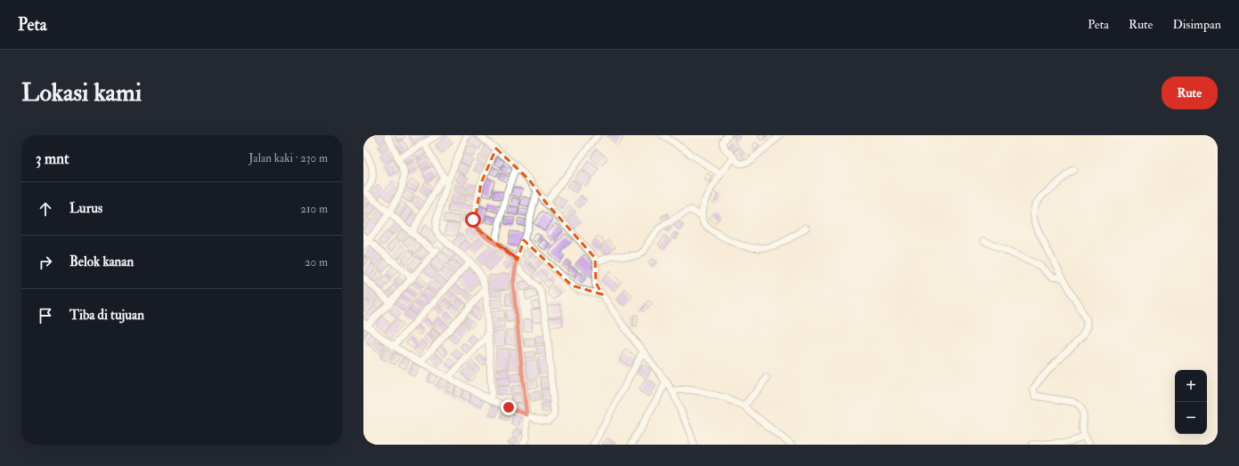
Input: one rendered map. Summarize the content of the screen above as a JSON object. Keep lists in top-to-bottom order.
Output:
{
  "page": {
    "header": "Peta",
    "nav": ["Peta", "Rute", "Disimpan"],
    "buttons": "Rute",
    "title": "Lokasi kami",
    "heading": ["3 mnt", "Jalan kaki · 230 m"],
    "list": [
      ["Lurus", "210 m"],
      ["Belok kanan", "20 m"],
      "Tiba di tujuan"
    ],
    "map_buttons": ["+", "−"]
  }
}
